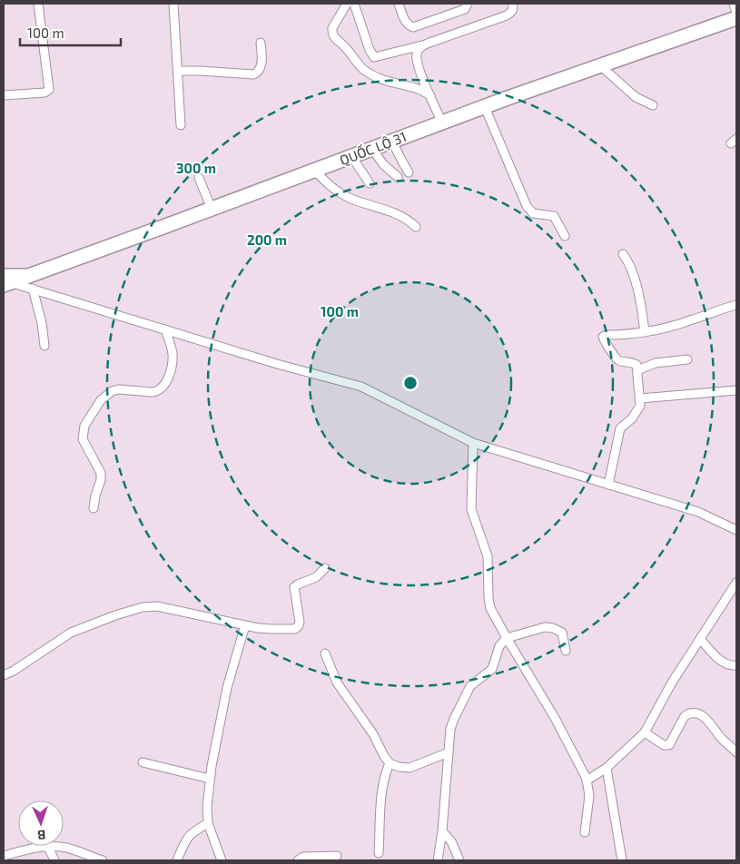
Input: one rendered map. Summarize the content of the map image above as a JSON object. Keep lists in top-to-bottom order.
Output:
{
  "streets": {
    "highway": ["QUỐC LỘ 31"]
  },
  "scale_bar": "100 m",
  "north": "bottom",
  "rings": ["300 m", "200 m", "100 m"]
}
